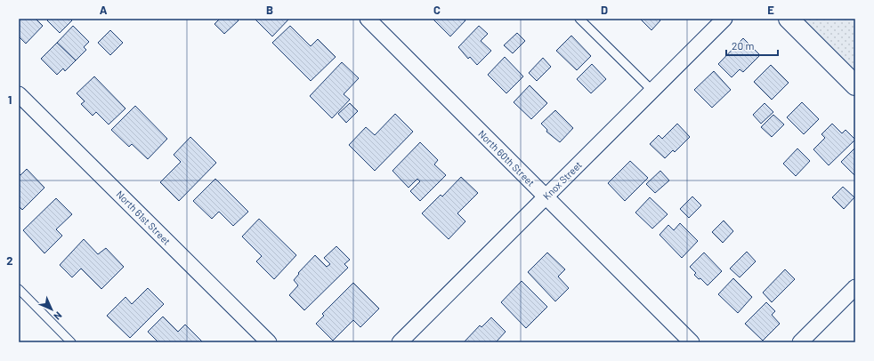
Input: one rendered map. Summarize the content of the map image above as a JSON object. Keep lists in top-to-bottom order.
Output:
{
  "streets": {
    "street": ["North 60th Street", "Knox Street", "North 61st Street"]
  },
  "crossings": [
    ["North 60th Street", "Knox Street"]
  ],
  "scale_bar": "20 m",
  "north": "bottom right",
  "grid": {
    "columns": [
      "A",
      "B",
      "C",
      "D",
      "E"
    ],
    "rows": ["1", "2"]
  }
}
